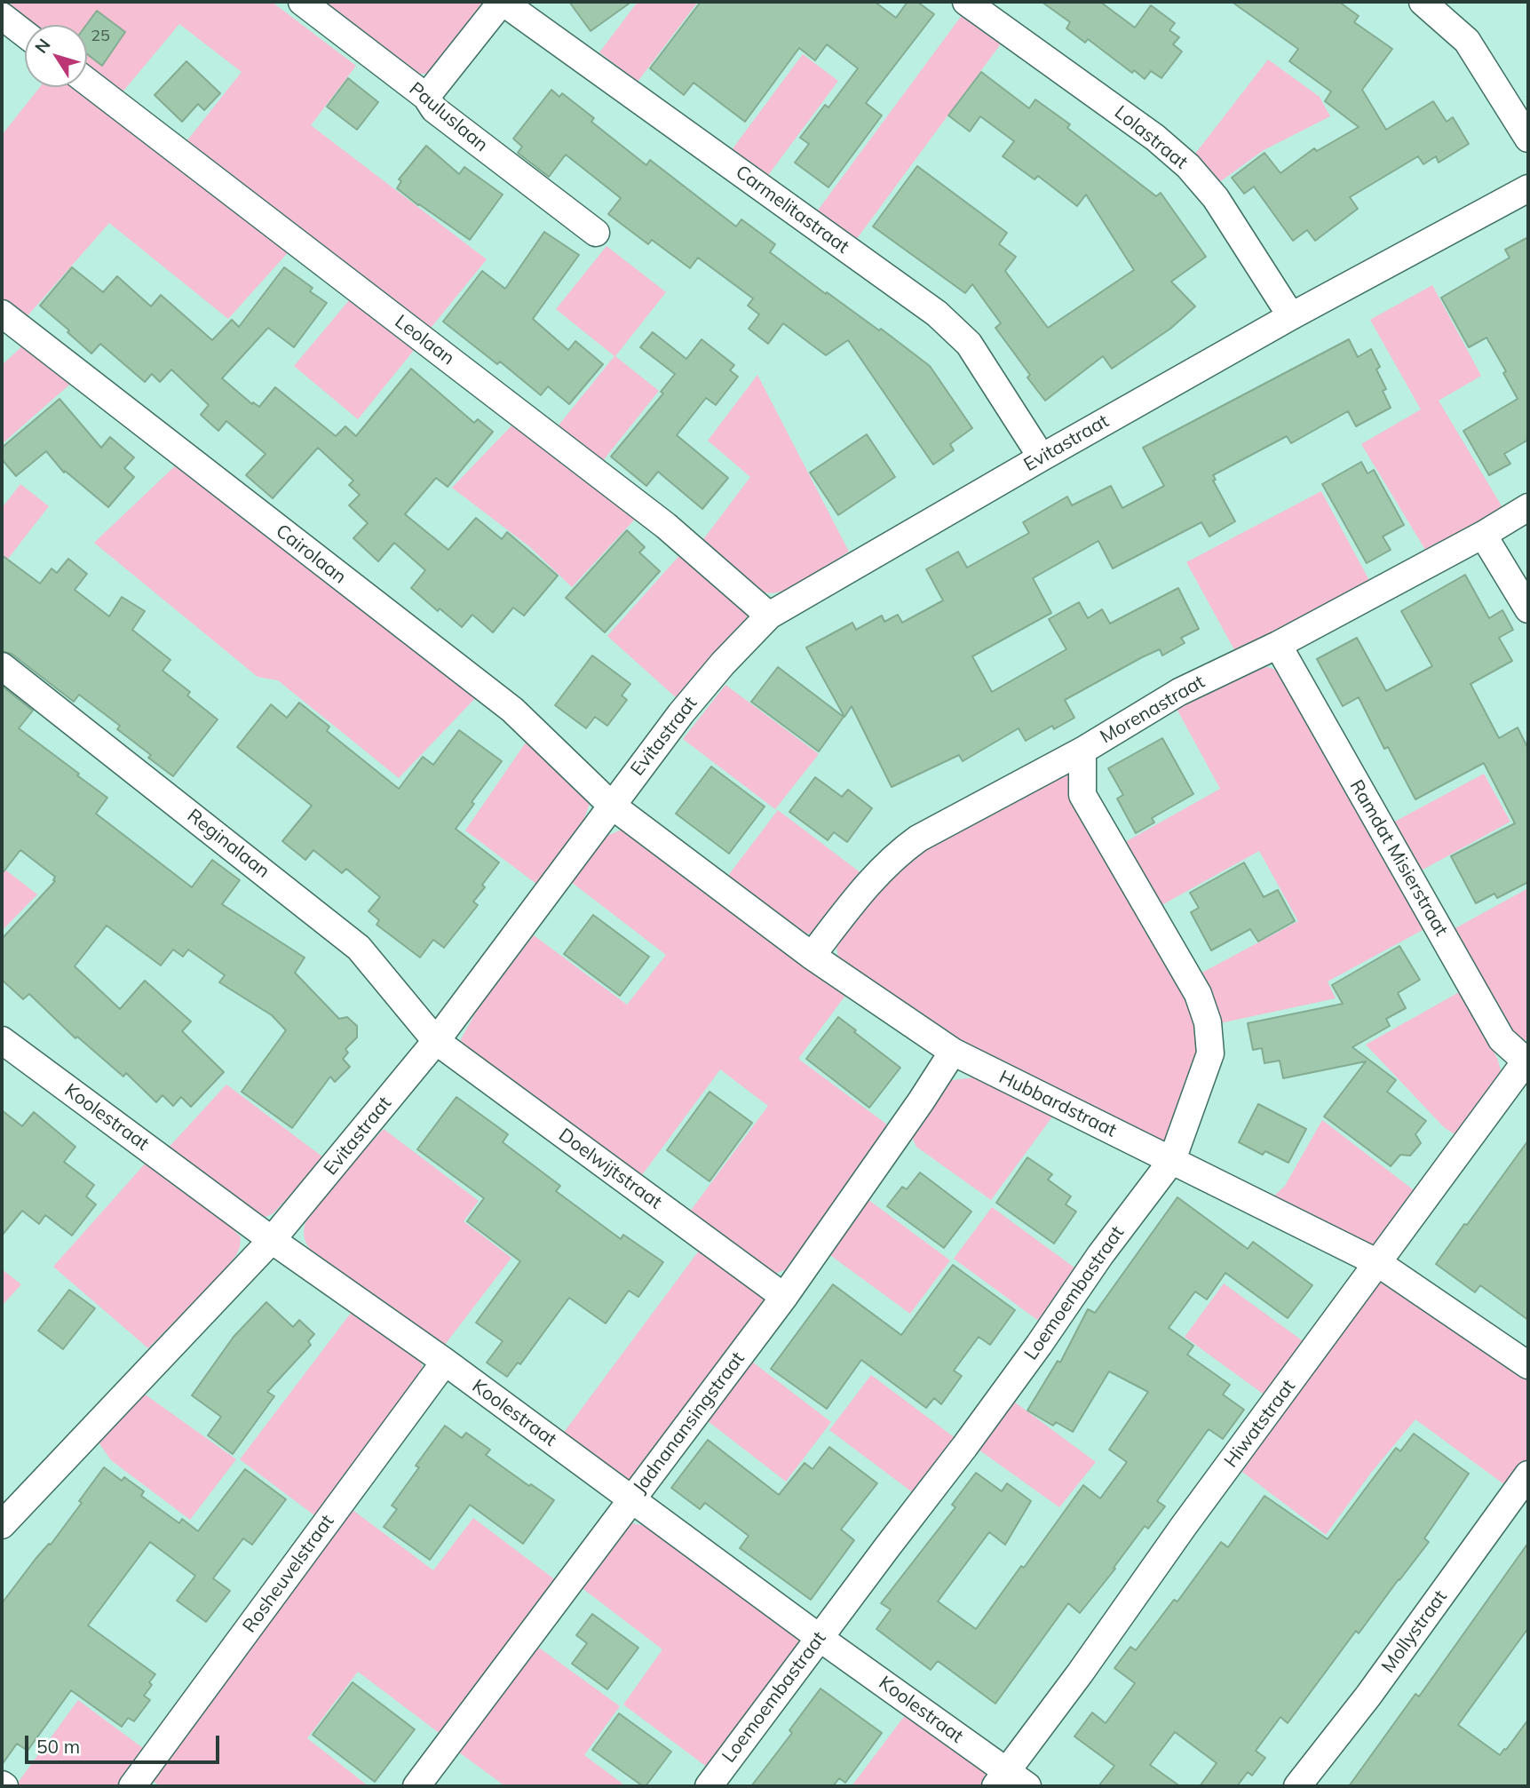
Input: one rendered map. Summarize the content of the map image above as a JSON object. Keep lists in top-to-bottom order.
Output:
{
  "streets": {
    "street": [
      "Pauluslaan",
      "Lolastraat",
      "Carmelitastraat",
      "Leolaan",
      "Evitastraat",
      "Cairolaan",
      "Morenastraat",
      "Reginalaan",
      "Ramdat Misierstraat",
      "Hubbardstraat",
      "Koolestraat",
      "Doelwijtstraat",
      "Loemoembastraat",
      "Jadnanansingstraat",
      "Hiwatstraat",
      "Rosheuvelstraat",
      "Mollystraat"
    ]
  },
  "crossings": [
    ["Lolastraat", "Evitastraat"],
    ["Carmelitastraat", "Evitastraat"],
    ["Leolaan", "Evitastraat"],
    ["Evitastraat", "Cairolaan"],
    ["Evitastraat", "Reginalaan"],
    ["Evitastraat", "Hubbardstraat"],
    ["Evitastraat", "Koolestraat"],
    ["Evitastraat", "Doelwijtstraat"],
    ["Cairolaan", "Hubbardstraat"],
    ["Morenastraat", "Ramdat Misierstraat"],
    ["Morenastraat", "Hubbardstraat"],
    ["Morenastraat", "Loemoembastraat"],
    ["Reginalaan", "Doelwijtstraat"],
    ["Ramdat Misierstraat", "Hiwatstraat"],
    ["Hubbardstraat", "Loemoembastraat"],
    ["Hubbardstraat", "Jadnanansingstraat"],
    ["Hubbardstraat", "Hiwatstraat"],
    ["Koolestraat", "Loemoembastraat"],
    ["Koolestraat", "Jadnanansingstraat"],
    ["Koolestraat", "Hiwatstraat"],
    ["Koolestraat", "Rosheuvelstraat"],
    ["Doelwijtstraat", "Jadnanansingstraat"]
  ],
  "house_numbers": ["25"],
  "scale_bar": "50 m",
  "north": "top left"
}
